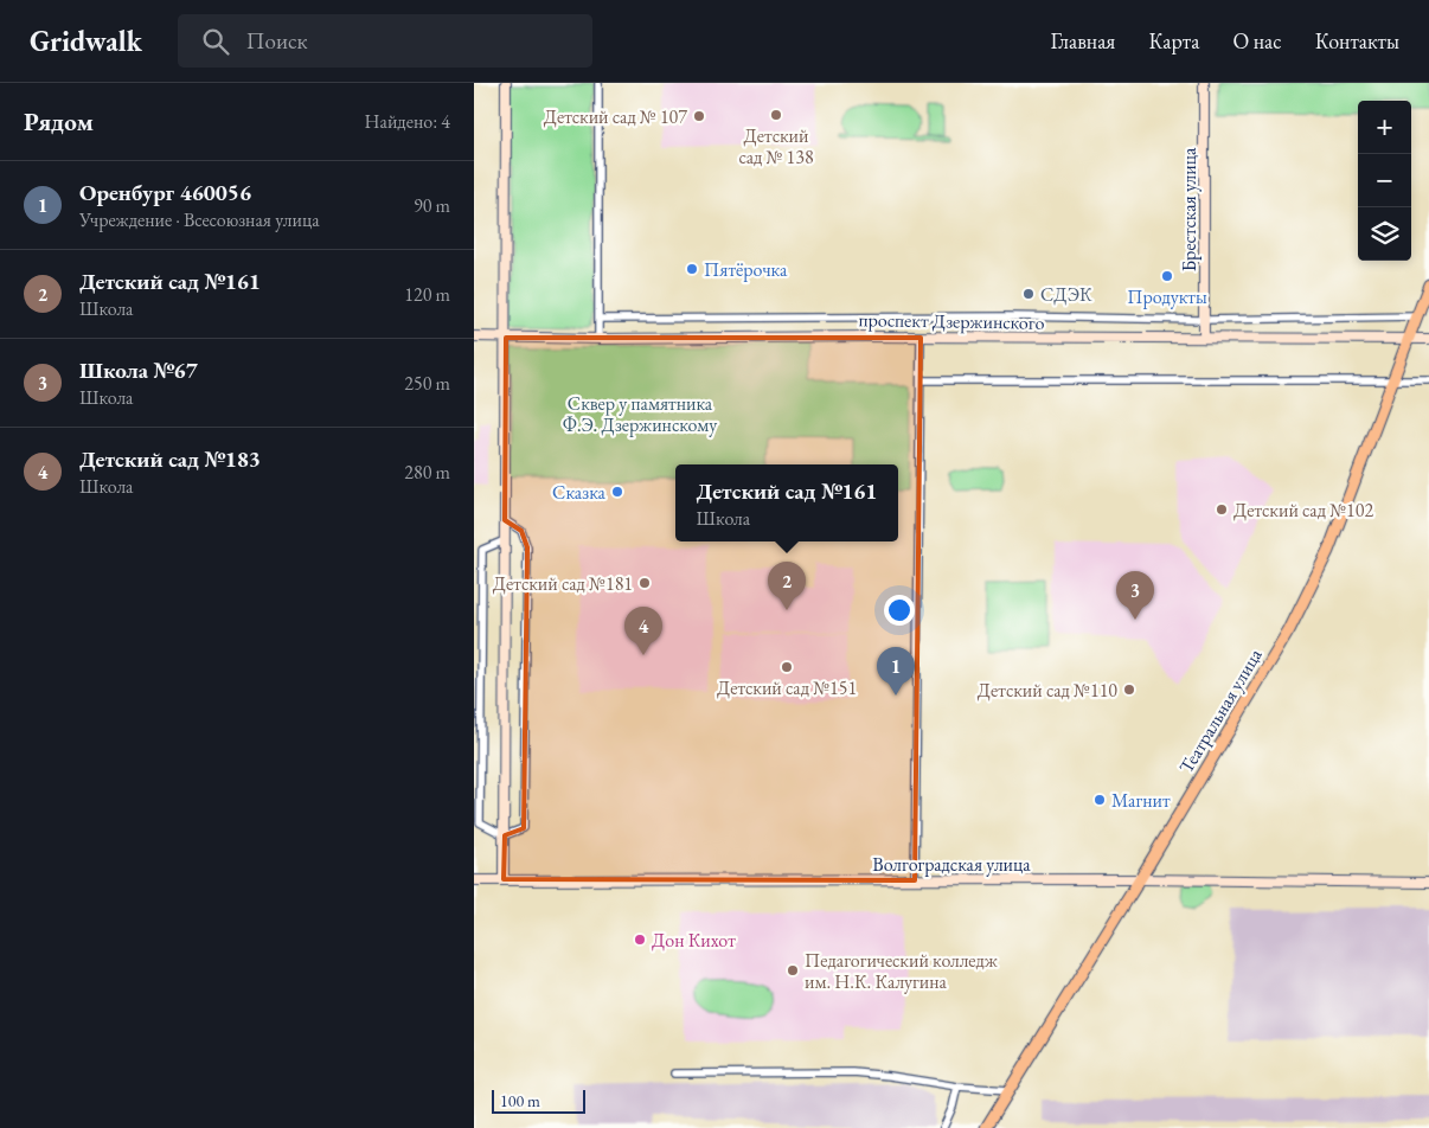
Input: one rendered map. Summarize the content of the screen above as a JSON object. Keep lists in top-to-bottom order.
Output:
{
  "streets": {
    "main road": [
      "Брестская улица",
      "проспект Дзержинского",
      "Театральная улица",
      "Волгоградская улица"
    ]
  },
  "crossings": [
    ["Брестская улица", "проспект Дзержинского"],
    ["проспект Дзержинского", "Театральная улица"],
    ["Театральная улица", "Волгоградская улица"]
  ],
  "parks": ["Сквер у памятника Ф.Э. Дзержинскому"],
  "places": [
    "Детский сад № 138",
    "Детский сад № 107",
    "Пятёрочка",
    "Продукты",
    "СДЭК",
    "Сказка",
    "Детский сад №102",
    "Детский сад №181",
    "Детский сад №151",
    "Детский сад №110",
    "Магнит",
    "Дон Кихот",
    "Педагогический колледж им. Н.К. Калугина"
  ],
  "scale_bar": "100 m",
  "page": {
    "header": "Gridwalk",
    "search": "Поиск",
    "nav": [
      "Главная",
      "Карта",
      "О нас",
      "Контакты"
    ],
    "heading": ["Рядом", "Найдено: 4"],
    "map_buttons": ["+", "−"],
    "list": [
      {
        "mark": "1",
        "name": "Оренбург 460056",
        "note": "Учреждение · Всесоюзная улица",
        "value": "90 m"
      },
      {
        "mark": "2",
        "name": "Детский сад №161",
        "note": "Школа",
        "value": "120 m"
      },
      {
        "mark": "3",
        "name": "Школа №67",
        "note": "Школа",
        "value": "250 m"
      },
      {
        "mark": "4",
        "name": "Детский сад №183",
        "note": "Школа",
        "value": "280 m"
      }
    ],
    "popup": ["Детский сад №161", "Школа"],
    "pins": [
      "2",
      "3",
      "4",
      "1"
    ],
    "scale": "100 m"
  }
}
